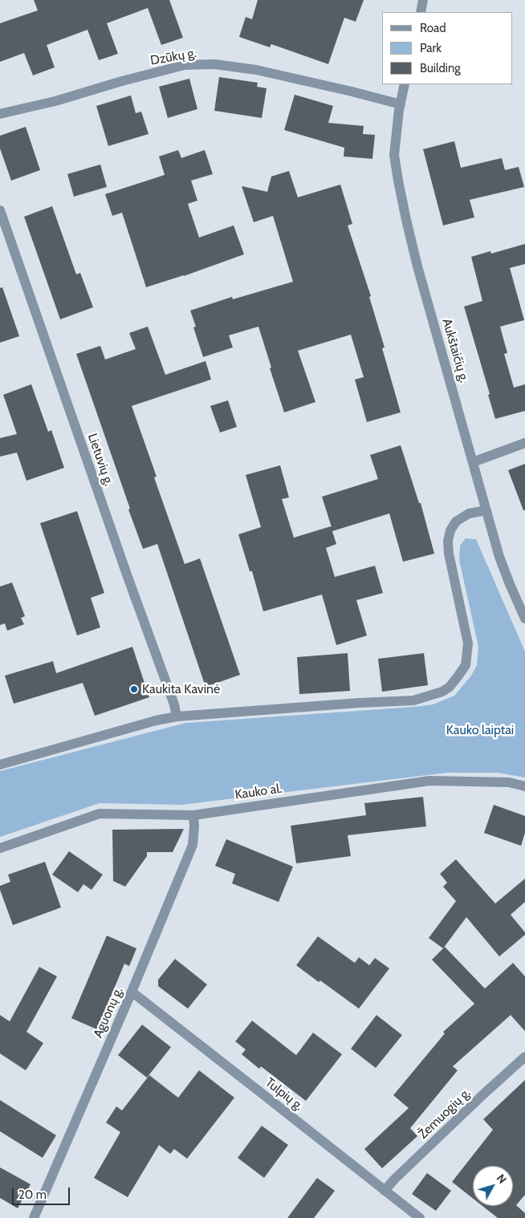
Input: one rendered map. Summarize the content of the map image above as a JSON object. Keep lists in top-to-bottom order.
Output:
{
  "streets": {
    "street": [
      "Dzūkų g.",
      "Aukštaičių g.",
      "Lietuvių g.",
      "Kauko al.",
      "Aguonų g.",
      "Tulpių g.",
      "Žemuogių g."
    ]
  },
  "crossings": [
    ["Dzūkų g.", "Aukštaičių g."],
    ["Kauko al.", "Aguonų g."],
    ["Aguonų g.", "Tulpių g."],
    ["Tulpių g.", "Žemuogių g."]
  ],
  "parks": ["Kauko laiptai"],
  "places": ["Kaukita Kavinė"],
  "legend": ["Road", "Park", "Building"],
  "scale_bar": "20 m",
  "north": "top right"
}
